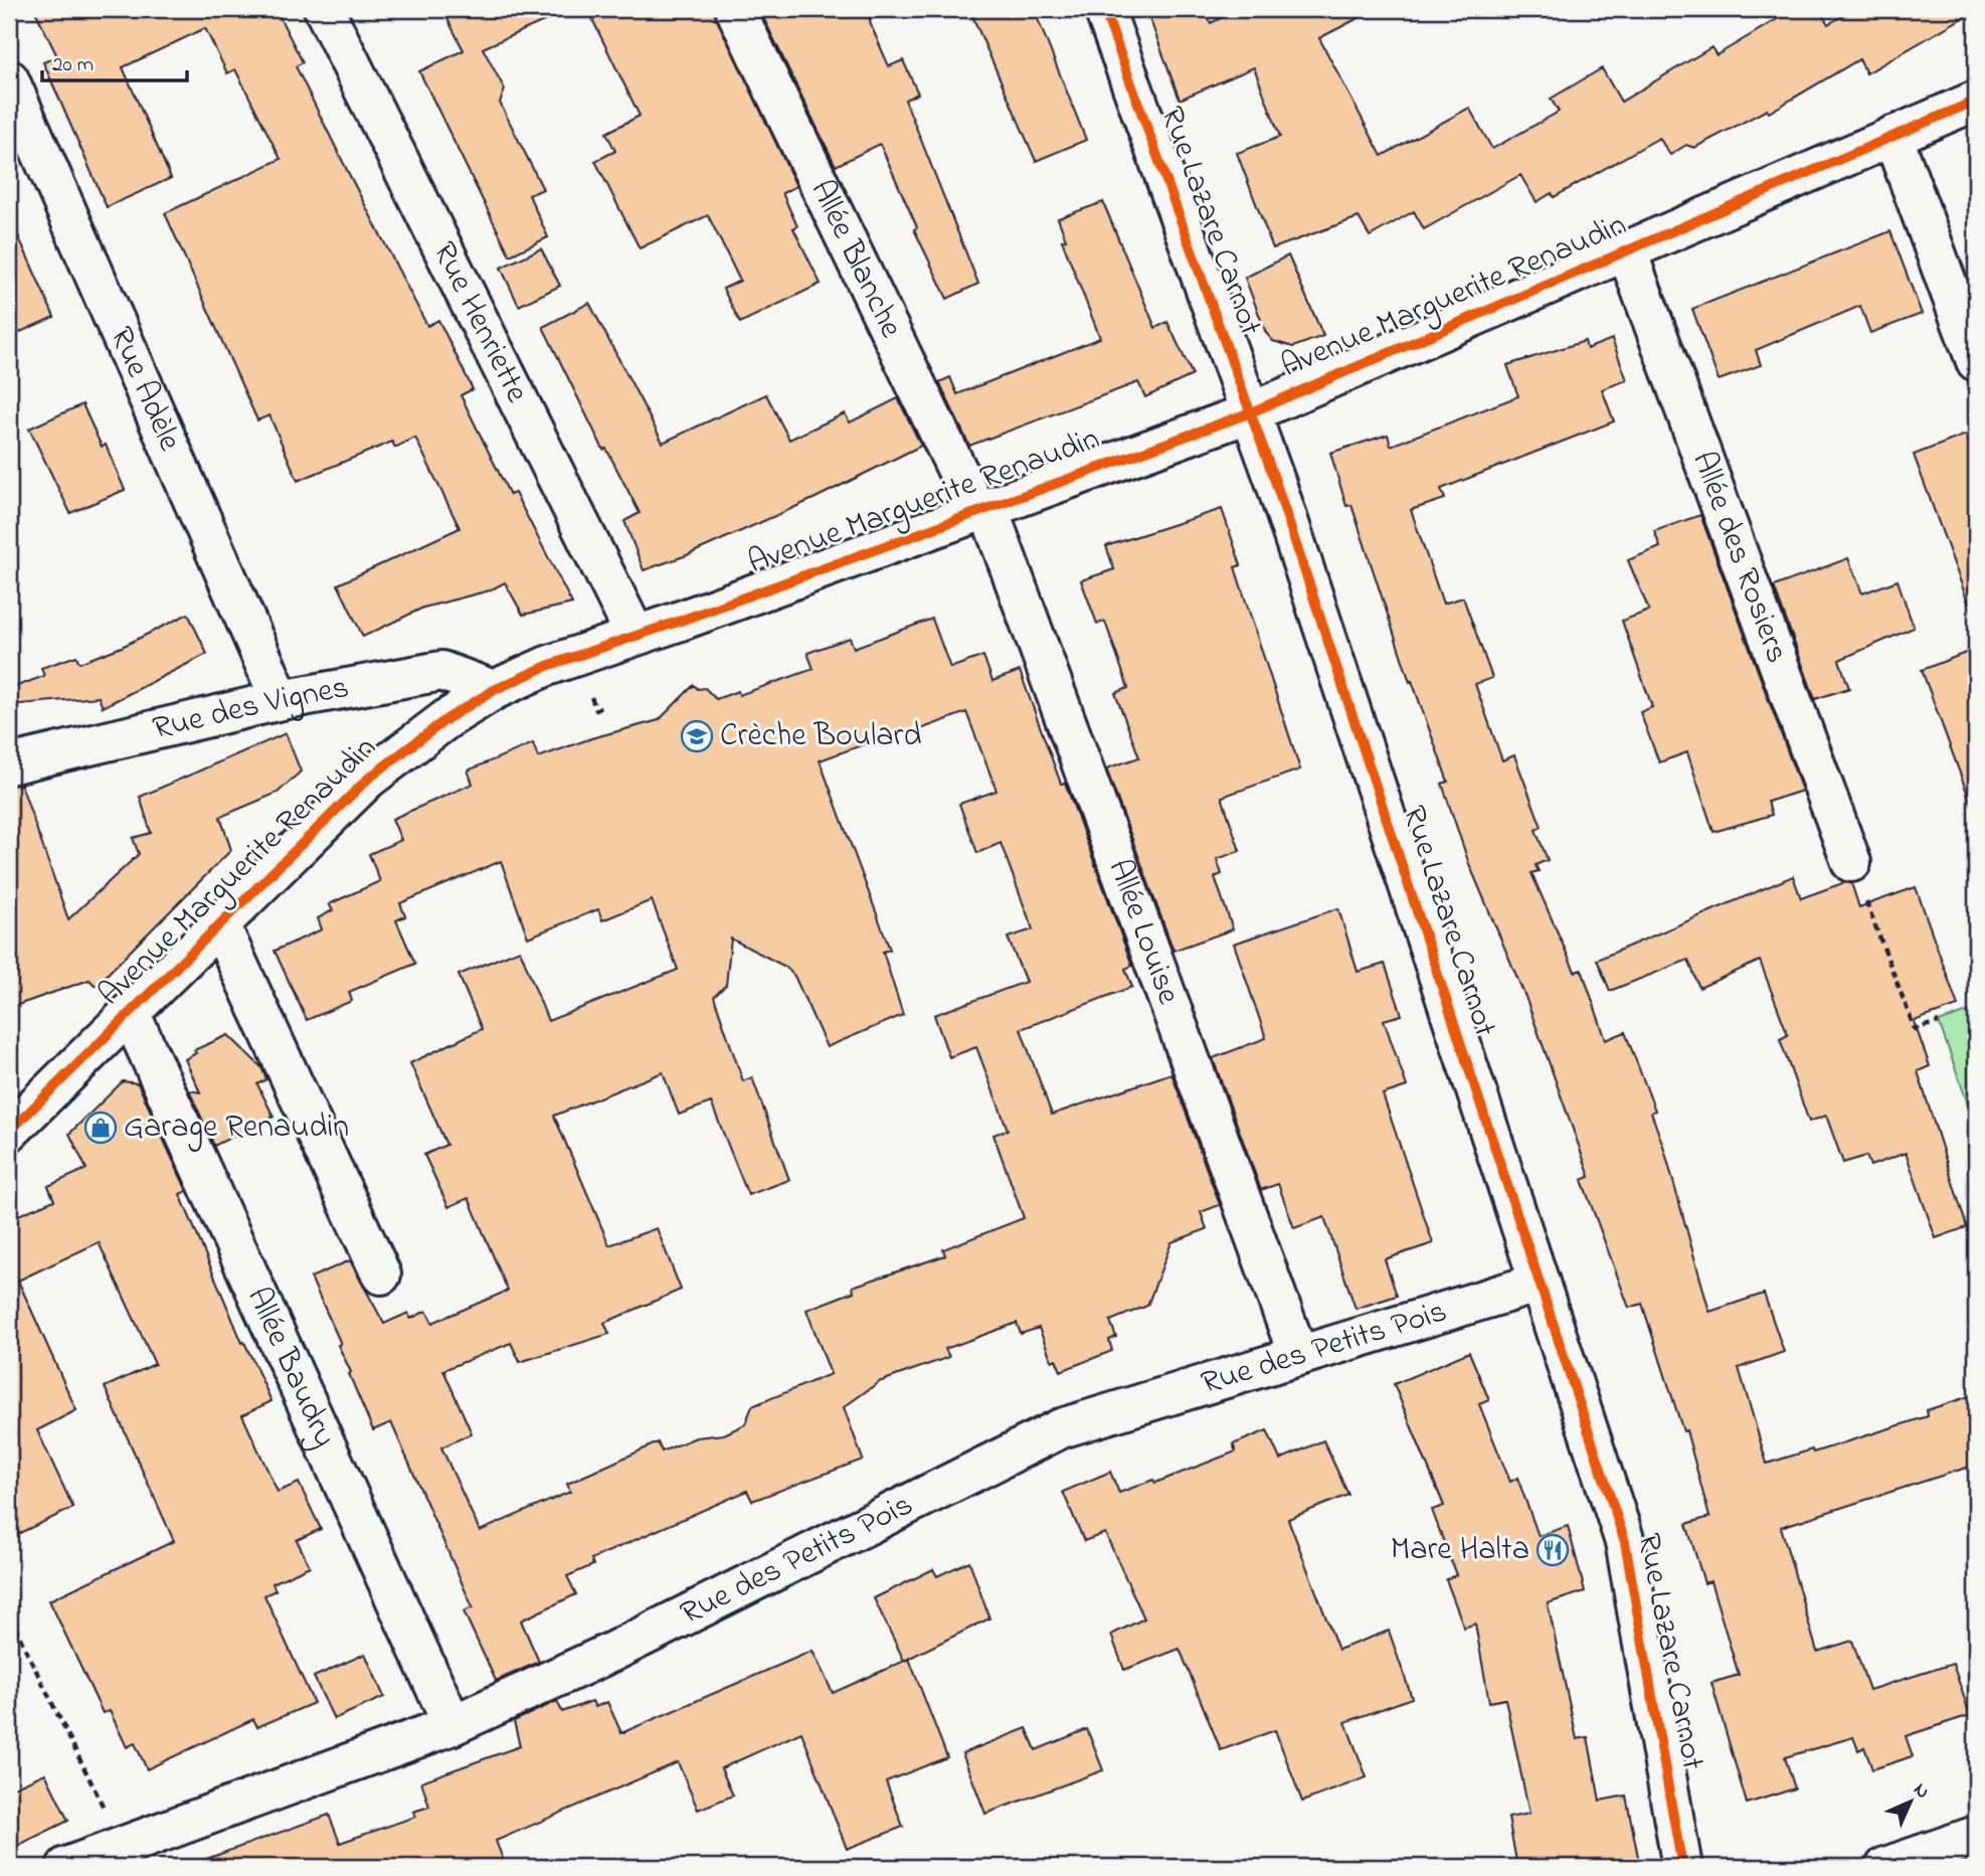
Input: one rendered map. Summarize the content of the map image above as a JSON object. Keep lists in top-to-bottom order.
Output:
{
  "streets": {
    "street": [
      "Rue Lazare Carnot",
      "Allée Blanche",
      "Avenue Marguerite Renaudin",
      "Rue Henriette",
      "Rue Adèle",
      "Allée des Rosiers",
      "Rue des Vignes",
      "Allée Louise",
      "Rue des Petits Pois",
      "Allée Baudry"
    ]
  },
  "crossings": [
    ["Rue Lazare Carnot", "Avenue Marguerite Renaudin"],
    ["Rue Lazare Carnot", "Rue des Petits Pois"],
    ["Allée Blanche", "Avenue Marguerite Renaudin"],
    ["Allée Blanche", "Allée Louise"],
    ["Avenue Marguerite Renaudin", "Rue Henriette"],
    ["Avenue Marguerite Renaudin", "Allée des Rosiers"],
    ["Avenue Marguerite Renaudin", "Rue des Vignes"],
    ["Avenue Marguerite Renaudin", "Allée Louise"],
    ["Avenue Marguerite Renaudin", "Allée Baudry"],
    ["Rue Adèle", "Rue des Vignes"],
    ["Allée Louise", "Rue des Petits Pois"],
    ["Rue des Petits Pois", "Allée Baudry"]
  ],
  "places": {
    "school or university": ["Crèche Boulard"],
    "shop": ["Garage Renaudin"],
    "restaurant": ["Mare Halta"]
  },
  "scale_bar": "20 m",
  "north": "top right"
}
